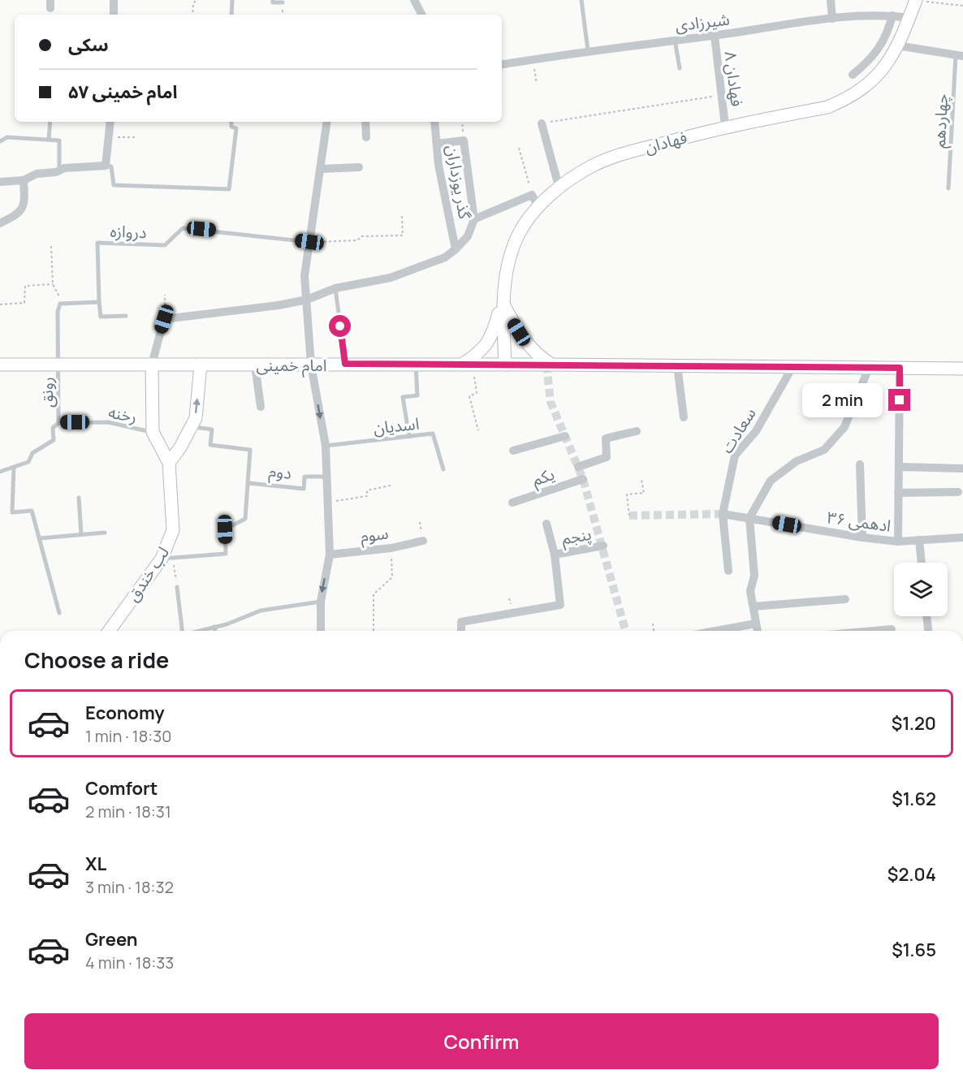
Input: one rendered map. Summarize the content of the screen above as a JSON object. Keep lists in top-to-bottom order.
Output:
{
  "streets": {
    "street": [
      "شیرزادی",
      "فهادان ۸",
      "فهادان",
      "گذر يوزداران",
      "امام خمینی",
      "سعادت",
      "یکم",
      "ادهمی ۳۶",
      "سوم",
      "پنجم",
      "لب خندق"
    ],
    "lane": [
      "چهاردهم",
      "دروازه",
      "رونق",
      "رخنه",
      "اسدیان",
      "دوم"
    ]
  },
  "crossings": [
    ["شیرزادی", "فهادان ۸"],
    ["شیرزادی", "فهادان"],
    ["فهادان ۸", "فهادان"],
    ["فهادان", "امام خمینی"],
    ["امام خمینی", "رونق"],
    ["امام خمینی", "سعادت"],
    ["امام خمینی", "لب خندق"],
    ["رونق", "رخنه"],
    ["رخنه", "لب خندق"],
    ["سعادت", "ادهمی ۳۶"]
  ],
  "page": {
    "banner": ["سکی", "امام خمینی ۵۷"],
    "bubble": "2 min",
    "heading": "Choose a ride",
    "list": [
      {
        "name": "Economy",
        "note": "1 min · 18:30",
        "value": "$1.20"
      },
      {
        "name": "Comfort",
        "note": "2 min · 18:31",
        "value": "$1.62"
      },
      {
        "name": "XL",
        "note": "3 min · 18:32",
        "value": "$2.04"
      },
      {
        "name": "Green",
        "note": "4 min · 18:33",
        "value": "$1.65"
      }
    ],
    "buttons": "Confirm"
  }
}
